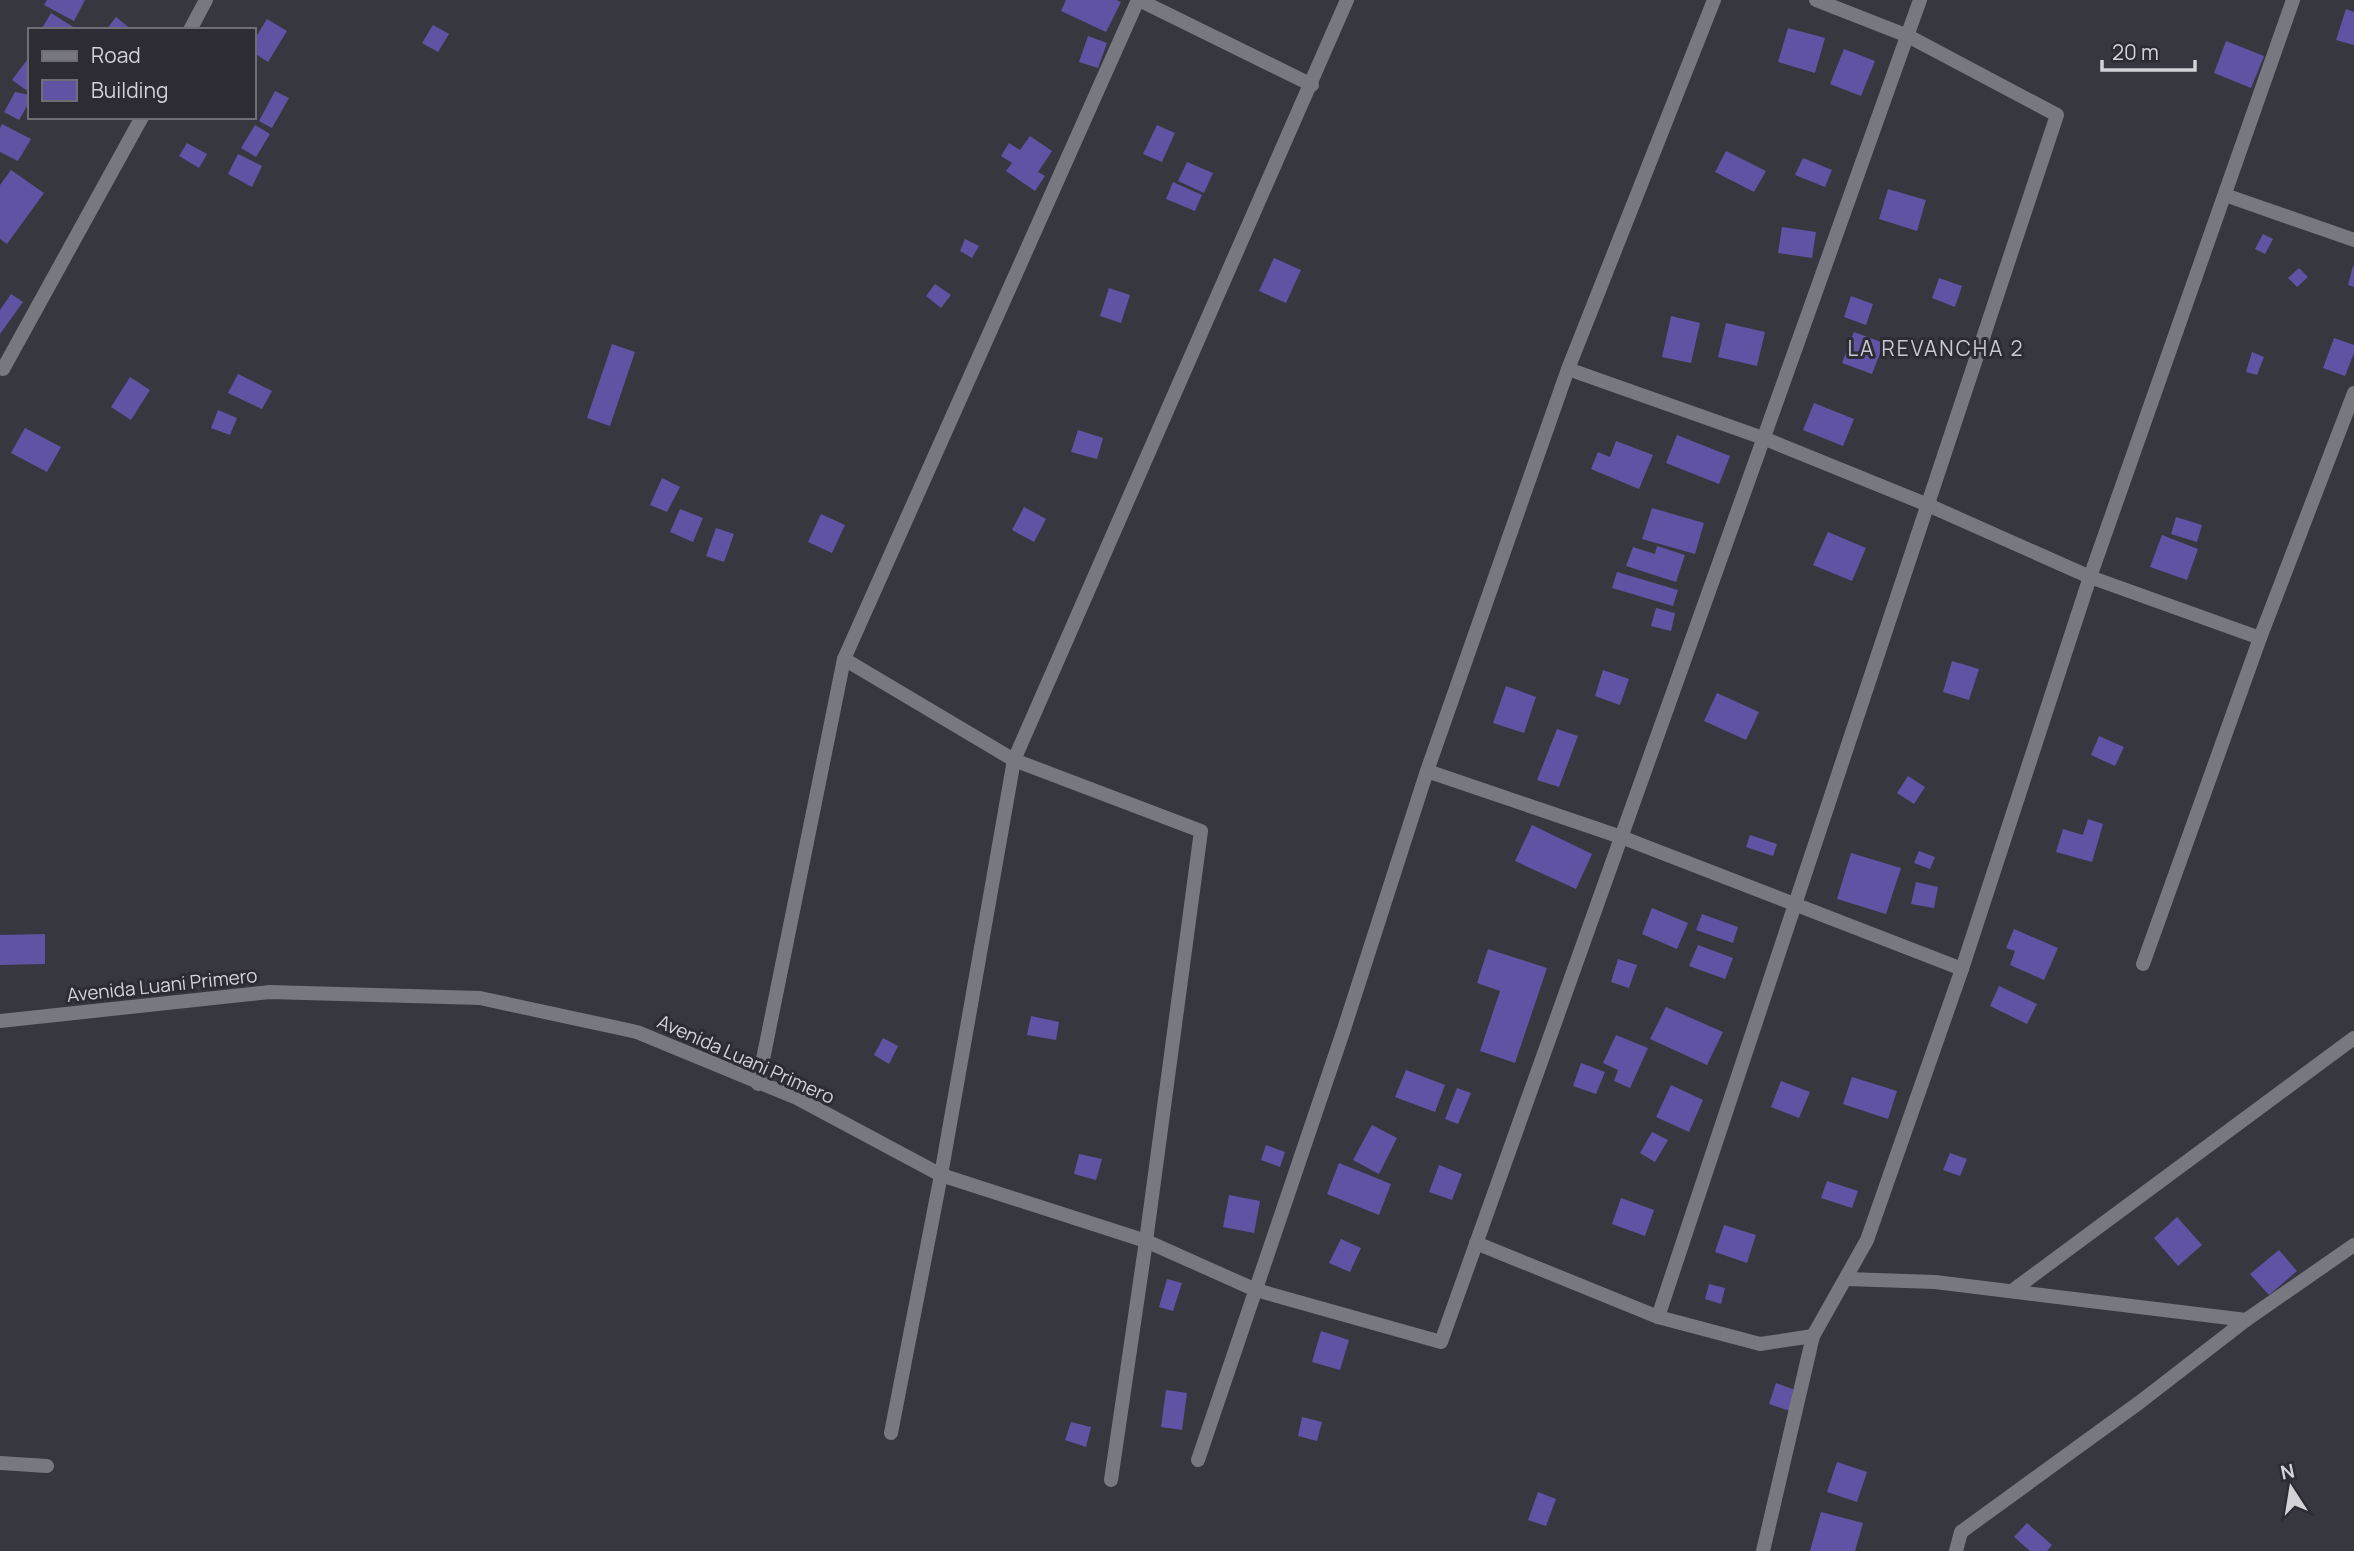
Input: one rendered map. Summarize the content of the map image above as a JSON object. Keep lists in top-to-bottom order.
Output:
{
  "streets": {
    "street": ["Avenida Luani Primero"]
  },
  "districts": ["LA REVANCHA 2"],
  "legend": ["Road", "Building"],
  "scale_bar": "20 m",
  "north": "top"
}
